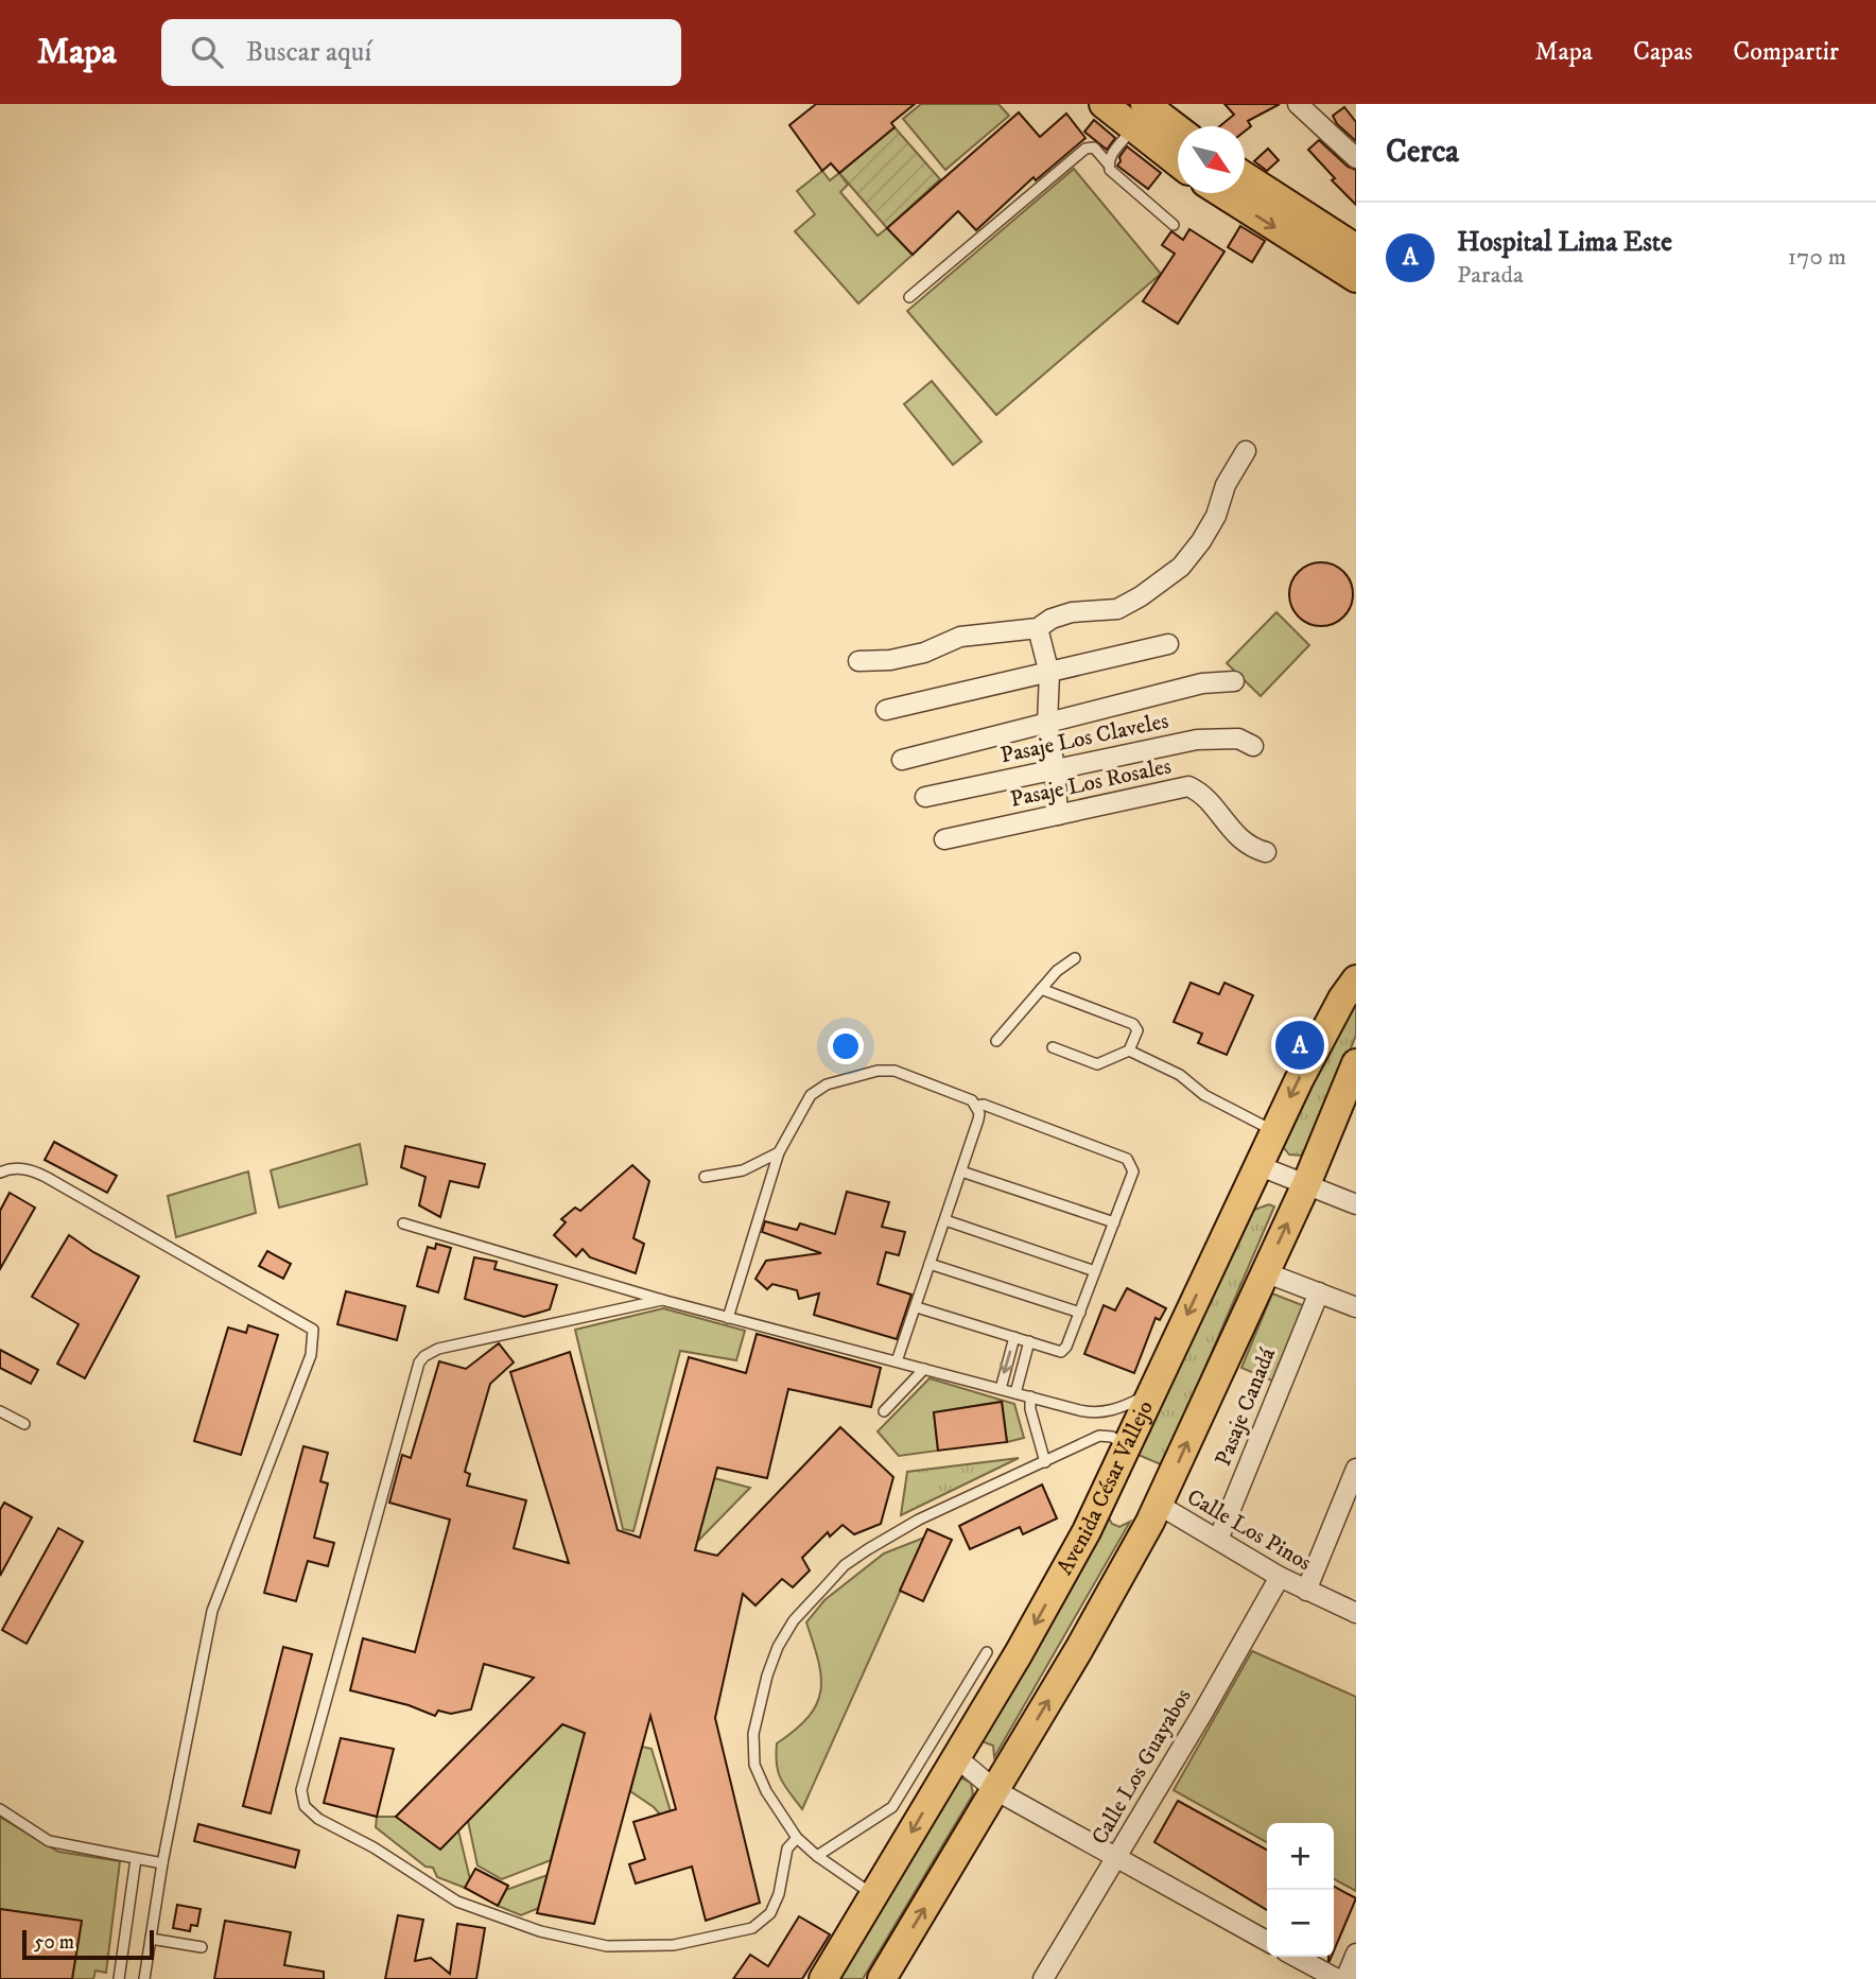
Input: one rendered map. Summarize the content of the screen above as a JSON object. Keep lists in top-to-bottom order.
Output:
{
  "streets": {
    "main road": ["Avenida César Vallejo"],
    "street": [
      "Pasaje Los Claveles",
      "Pasaje Los Rosales",
      "Pasaje Canadá",
      "Calle Los Pinos",
      "Calle Los Guayabos"
    ]
  },
  "crossings": [
    ["Pasaje Canadá", "Calle Los Pinos"],
    ["Calle Los Pinos", "Calle Los Guayabos"]
  ],
  "scale_bar": "50 m",
  "north": "bottom right",
  "page": {
    "header": "Mapa",
    "search": "Buscar aquí",
    "nav": ["Mapa", "Capas", "Compartir"],
    "heading": "Cerca",
    "list": [
      {
        "mark": "A",
        "name": "Hospital Lima Este",
        "note": "Parada",
        "value": "170 m"
      }
    ],
    "pins": "A",
    "map_buttons": ["+", "−"],
    "scale": "50 m"
  }
}
